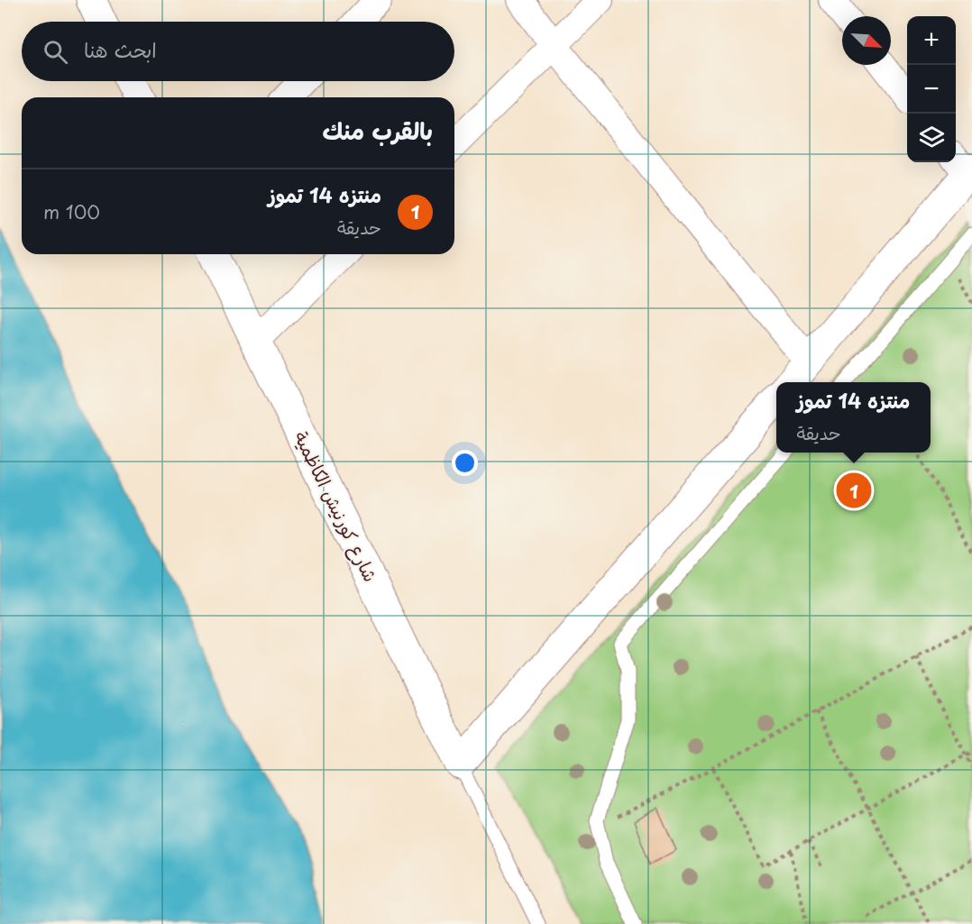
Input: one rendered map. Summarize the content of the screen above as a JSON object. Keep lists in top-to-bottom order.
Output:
{
  "streets": {
    "street": ["شارع كورنيش الكاظمية"]
  },
  "north": "bottom right",
  "page": {
    "map_buttons": ["+", "−"],
    "search": "ابحث هنا",
    "heading": "بالقرب منك",
    "list": [
      {
        "mark": "1",
        "name": "منتزه 14 تموز",
        "note": "حديقة",
        "value": "100 m"
      }
    ],
    "popup": ["منتزه 14 تموز", "حديقة"],
    "pins": "1"
  }
}
